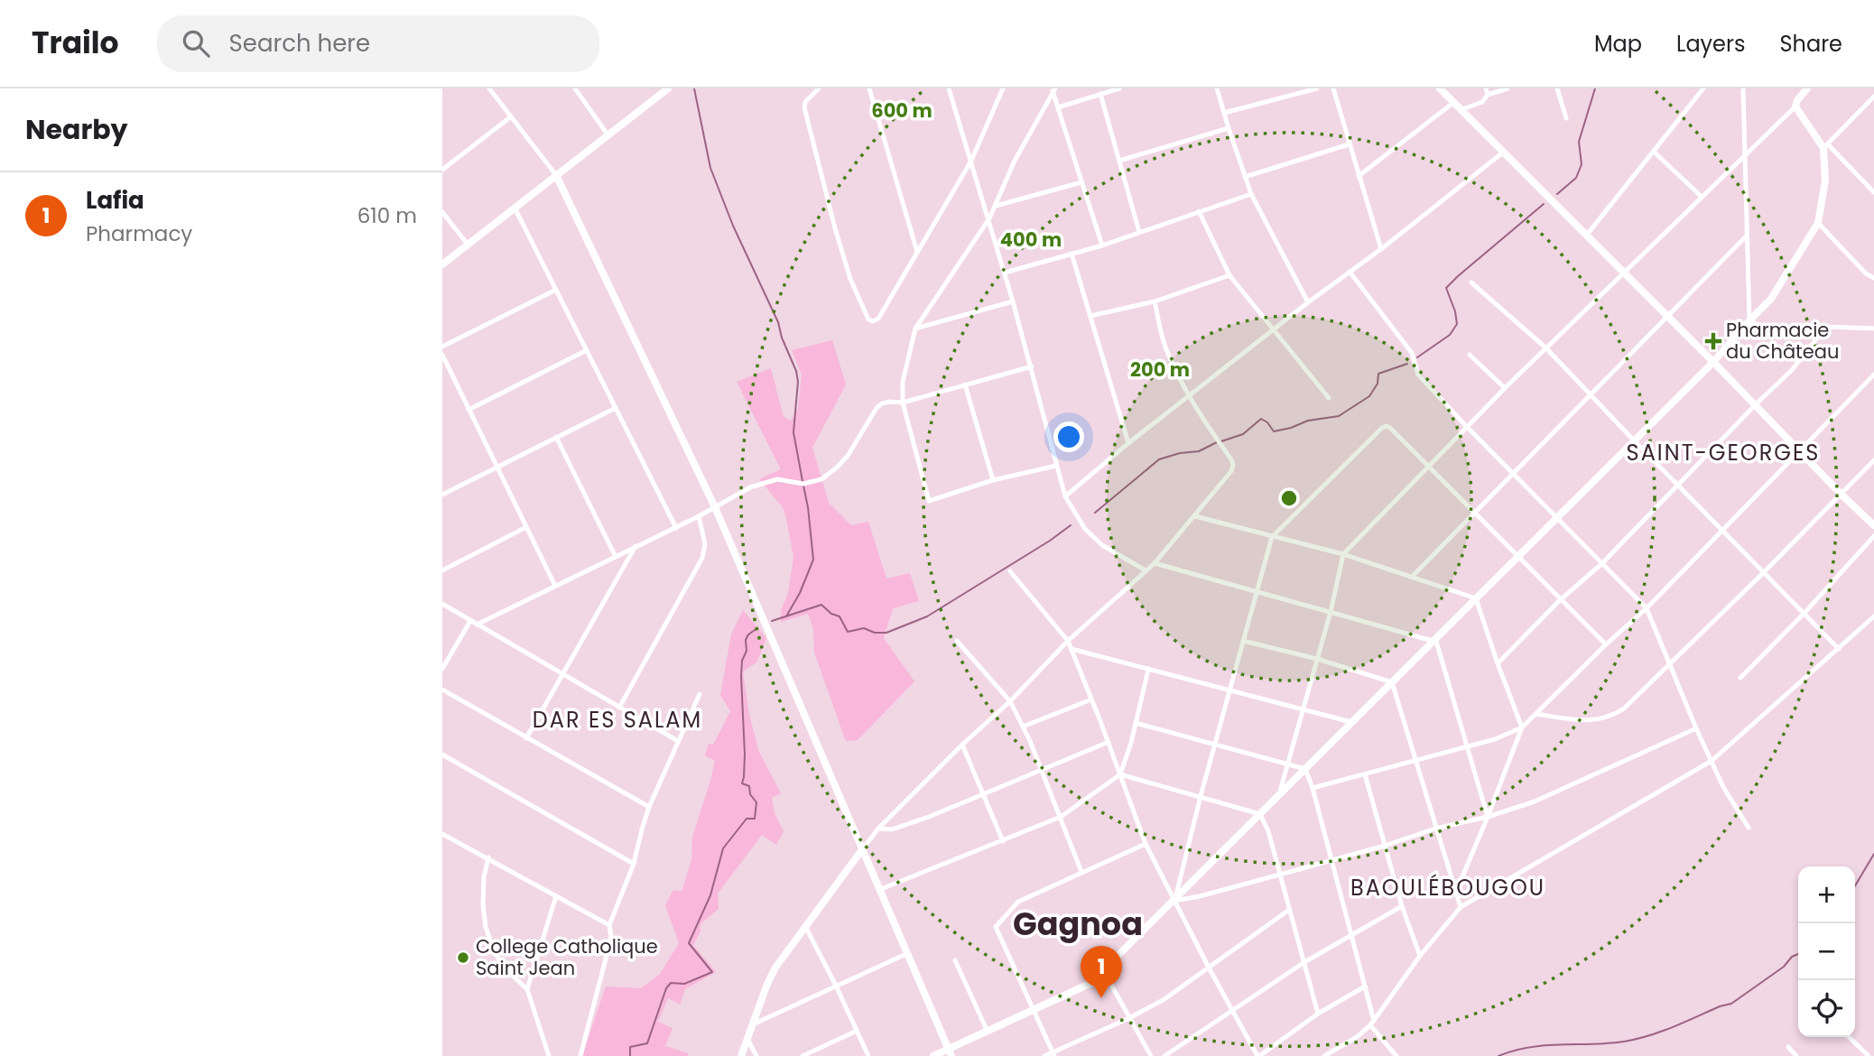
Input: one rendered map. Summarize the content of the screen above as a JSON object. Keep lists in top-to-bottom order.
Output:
{
  "districts": [
    "SAINT-GEORGES",
    "DAR ES SALAM",
    "BAOULÉBOUGOU",
    "Gagnoa"
  ],
  "places": {
    "health": ["Pharmacie du Château"],
    "other": ["College Catholique Saint Jean"]
  },
  "page": {
    "header": "Trailo",
    "search": "Search here",
    "nav": ["Map", "Layers", "Share"],
    "heading": "Nearby",
    "list": [
      {
        "mark": "1",
        "name": "Lafia",
        "note": "Pharmacy",
        "value": "610 m"
      }
    ],
    "map_buttons": ["+", "−"],
    "pins": "1"
  },
  "rings": ["600 m", "400 m", "200 m"]
}
